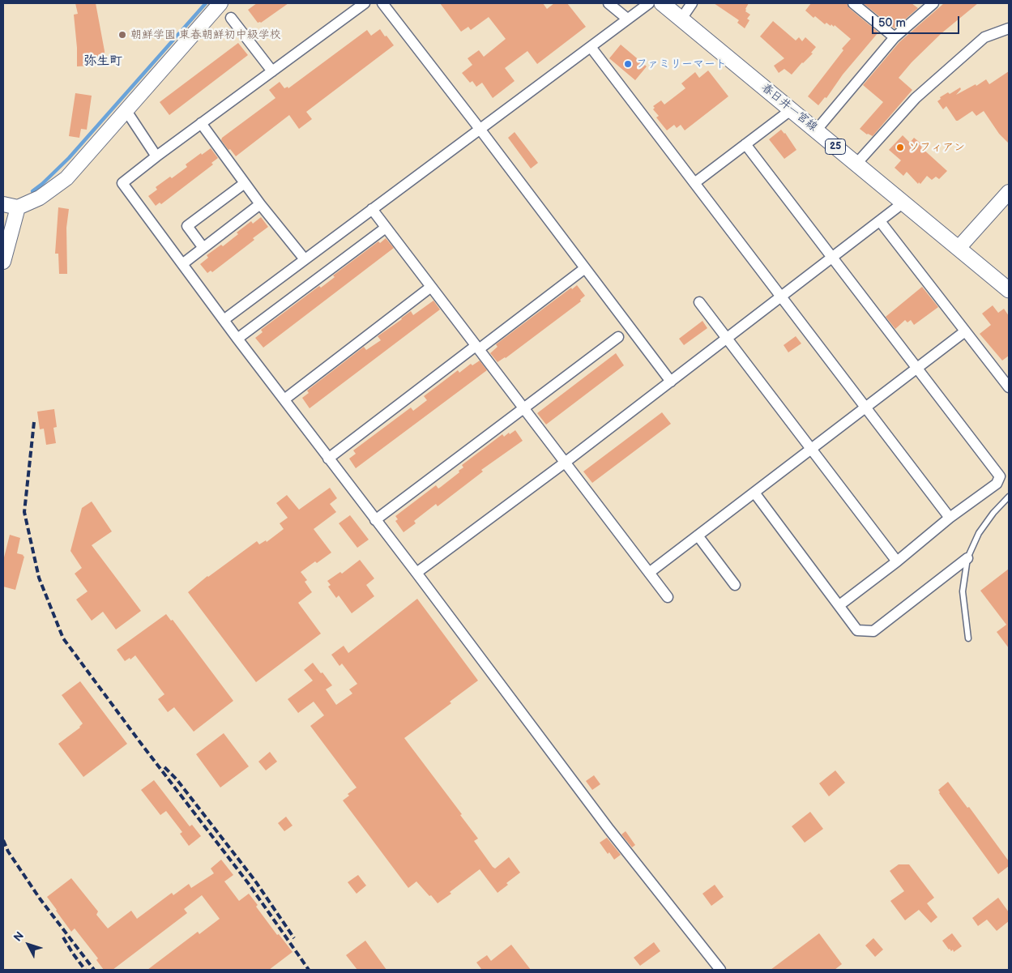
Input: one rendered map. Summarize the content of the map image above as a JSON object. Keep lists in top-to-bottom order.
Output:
{
  "streets": {
    "main road": ["春日井一宮線", "25"]
  },
  "districts": ["弥生町"],
  "places": ["朝鮮学園 東春朝鮮初中級学校", "ファミリーマート", "ソフィアン"],
  "scale_bar": "50 m",
  "north": "top left"
}
